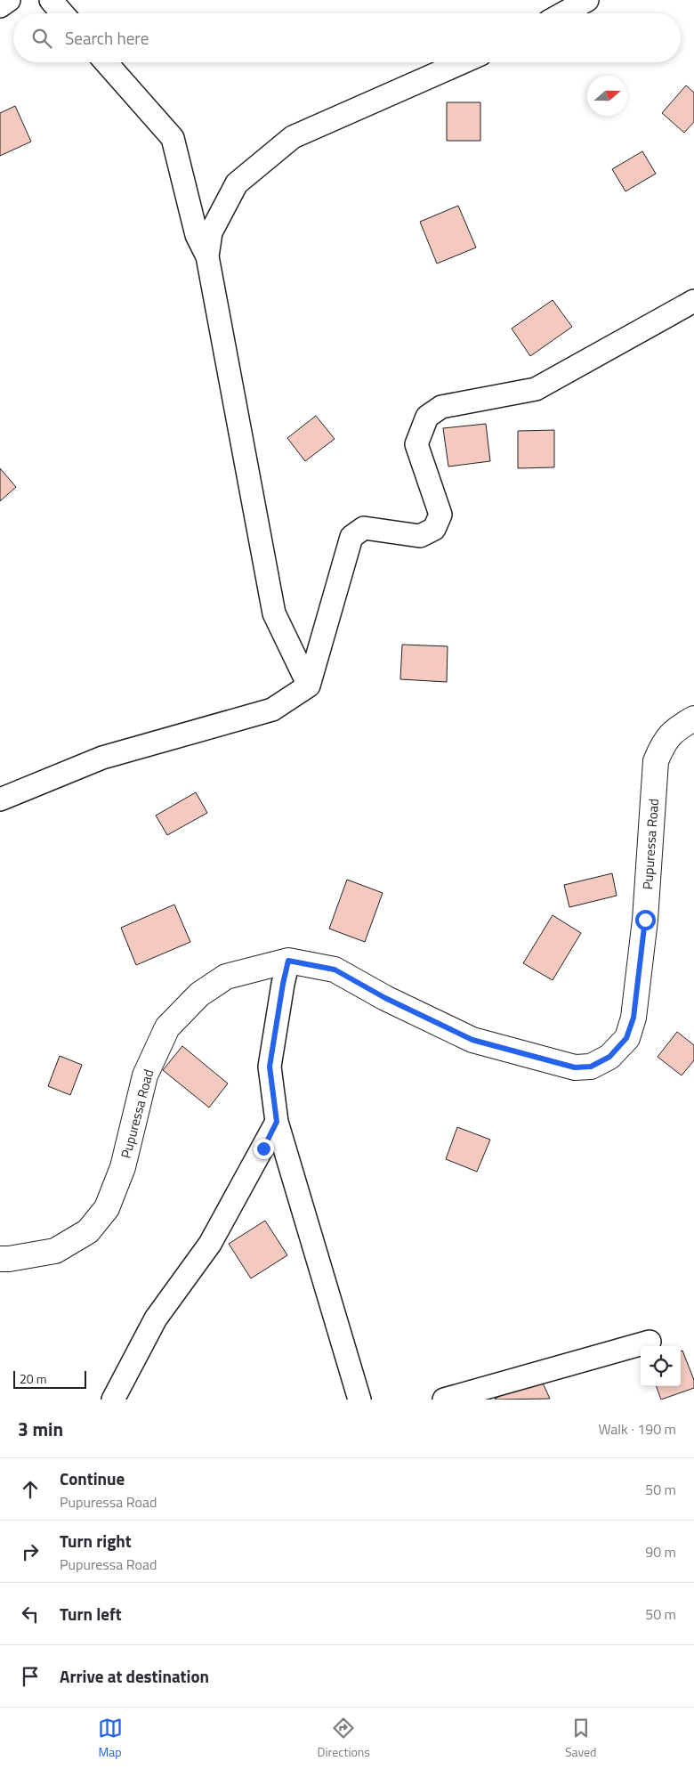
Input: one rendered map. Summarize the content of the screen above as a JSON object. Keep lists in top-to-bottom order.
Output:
{
  "streets": {
    "main road": ["Pupuressa Road"]
  },
  "scale_bar": "20 m",
  "north": "right",
  "page": {
    "search": "Search here",
    "scale": "20 m",
    "heading": ["3 min", "Walk · 190 m"],
    "list": [
      ["Continue", "Pupuressa Road", "50 m"],
      ["Turn right", "Pupuressa Road", "90 m"],
      ["Turn left", "50 m"],
      "Arrive at destination"
    ],
    "nav": ["Map", "Directions", "Saved"]
  }
}
